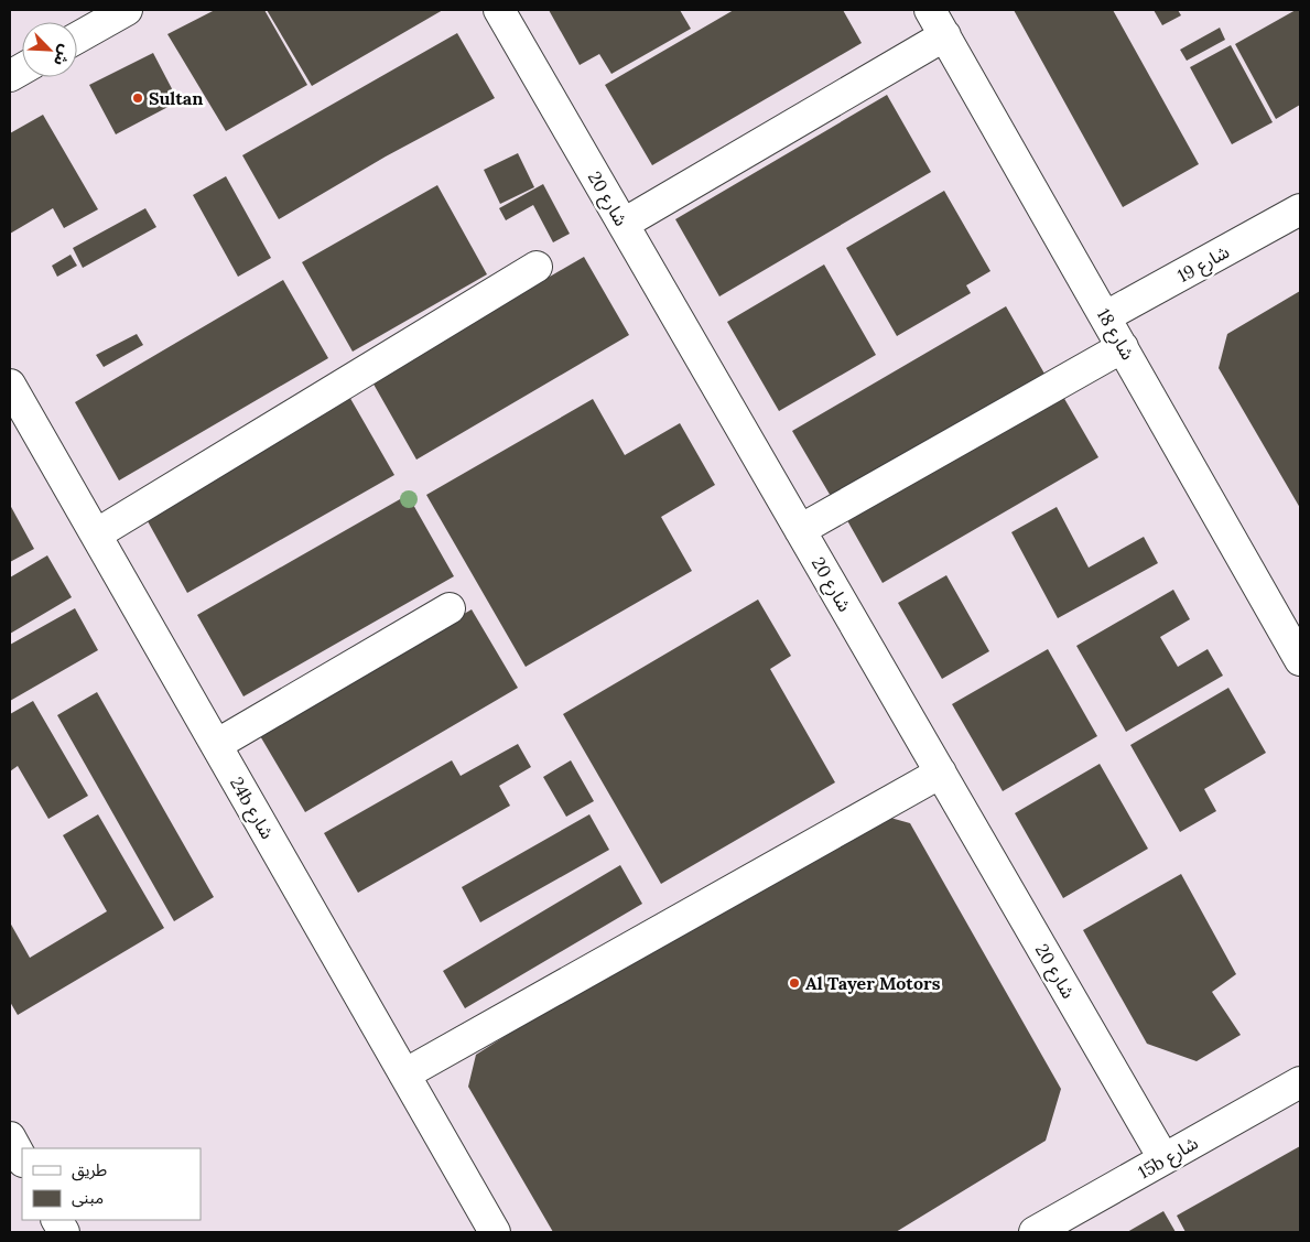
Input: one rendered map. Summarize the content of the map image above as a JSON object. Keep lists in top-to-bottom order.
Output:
{
  "streets": {
    "street": [
      "شارع 20",
      "شارع 19",
      "شارع 18",
      "24b شارع",
      "15b شارع"
    ]
  },
  "crossings": [
    ["شارع 20", "15b شارع"],
    ["شارع 19", "شارع 18"]
  ],
  "places": ["Sultan", "Al Tayer Motors"],
  "legend": ["طريق", "مبنى"],
  "north": "bottom right"
}
